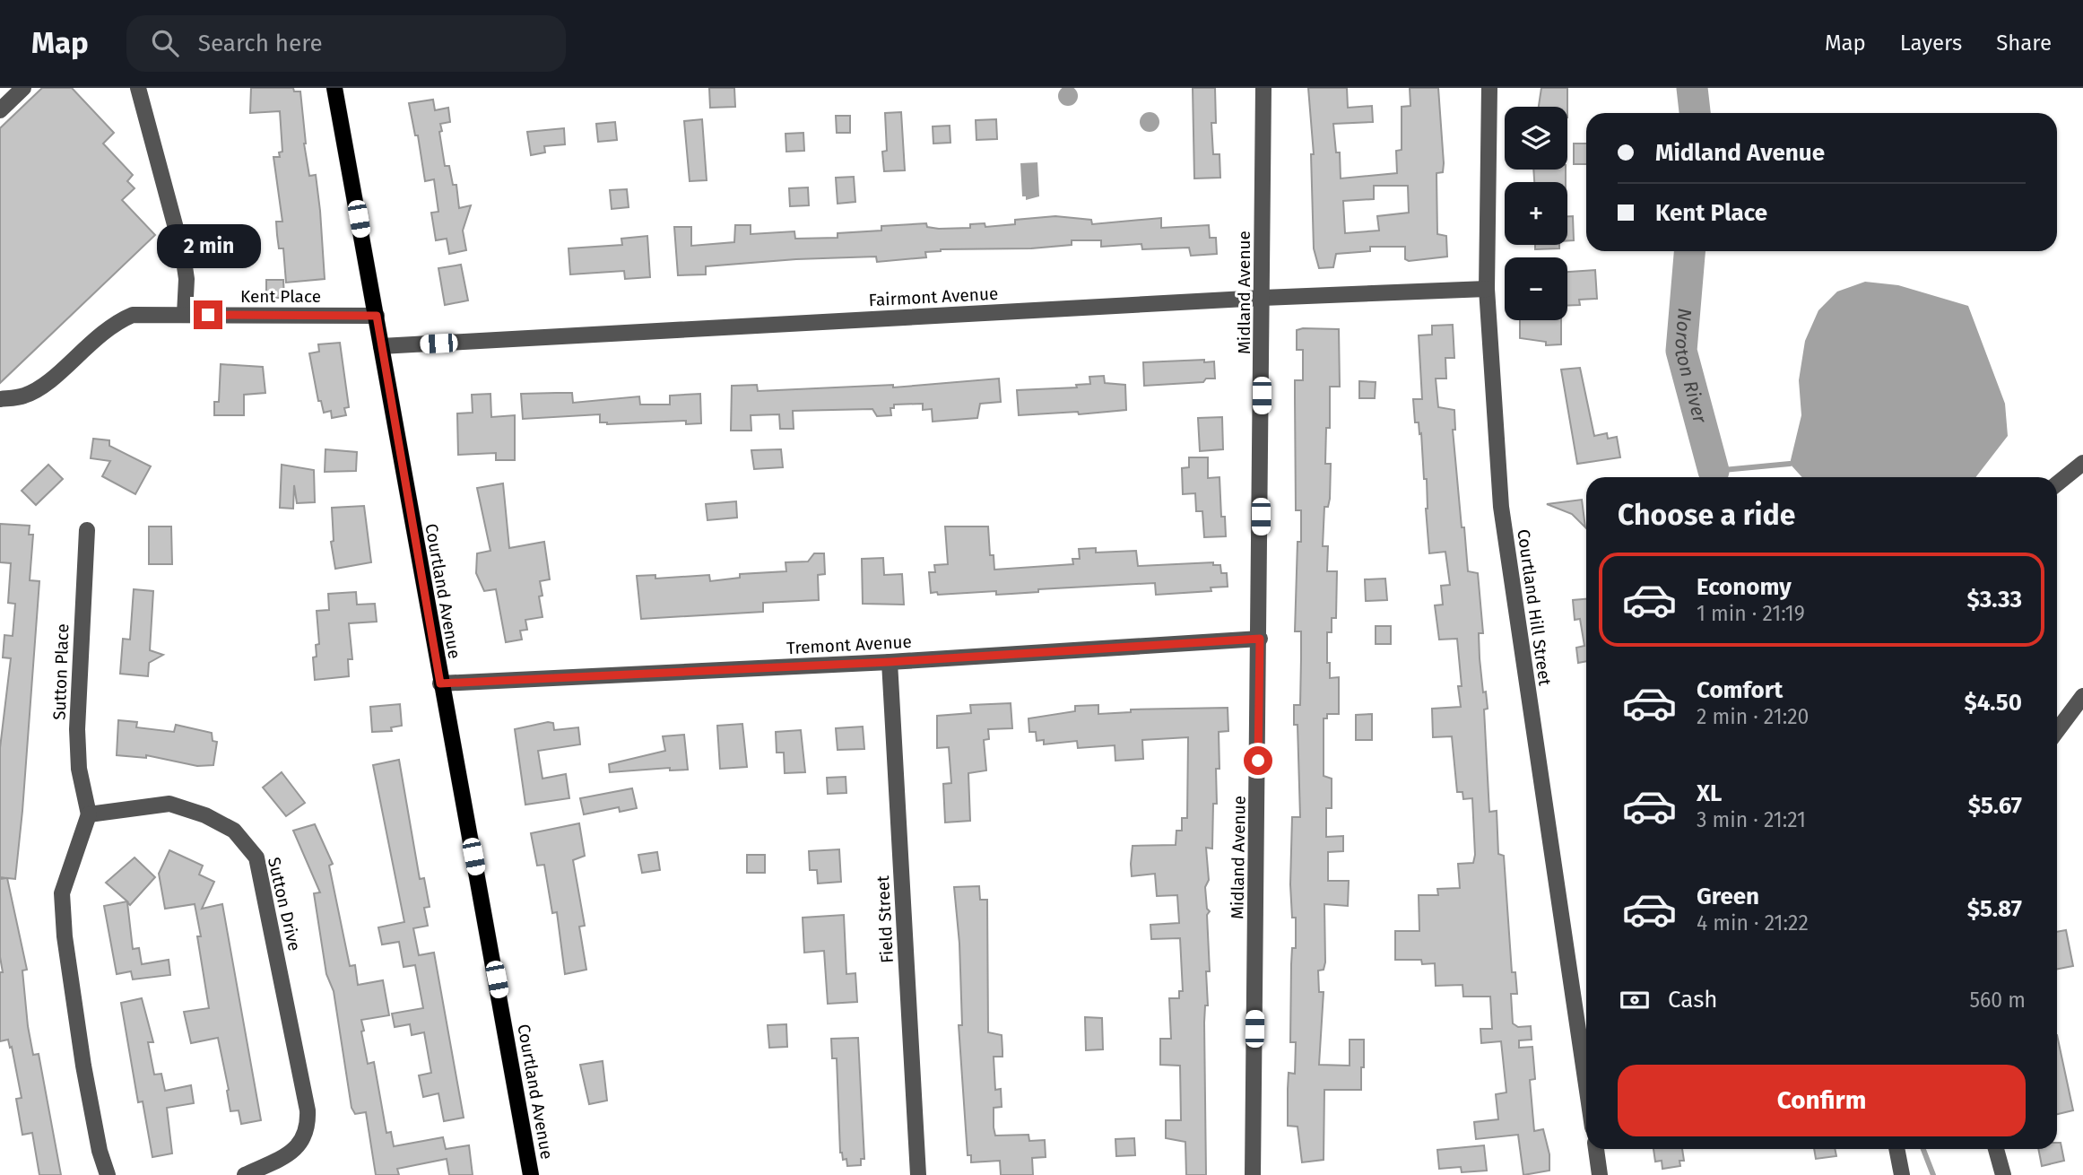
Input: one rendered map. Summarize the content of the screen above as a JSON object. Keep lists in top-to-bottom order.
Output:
{
  "streets": {
    "main road": ["Courtland Avenue"],
    "street": [
      "Midland Avenue",
      "Kent Place",
      "Fairmont Avenue",
      "Courtland Hill Street",
      "Tremont Avenue",
      "Sutton Place",
      "Sutton Drive",
      "Field Street"
    ]
  },
  "crossings": [
    ["Midland Avenue", "Fairmont Avenue"],
    ["Midland Avenue", "Tremont Avenue"],
    ["Kent Place", "Courtland Avenue"],
    ["Fairmont Avenue", "Courtland Avenue"],
    ["Fairmont Avenue", "Courtland Hill Street"],
    ["Courtland Avenue", "Tremont Avenue"],
    ["Tremont Avenue", "Field Street"],
    ["Sutton Place", "Sutton Drive"]
  ],
  "water": ["Noroton River"],
  "page": {
    "header": "Map",
    "search": "Search here",
    "nav": ["Map", "Layers", "Share"],
    "map_buttons": ["+", "−"],
    "banner": ["Midland Avenue", "Kent Place"],
    "bubble": "2 min",
    "heading": "Choose a ride",
    "list": [
      {
        "name": "Economy",
        "note": "1 min · 21:19",
        "value": "$3.33"
      },
      {
        "name": "Comfort",
        "note": "2 min · 21:20",
        "value": "$4.50"
      },
      {
        "name": "XL",
        "note": "3 min · 21:21",
        "value": "$5.67"
      },
      {
        "name": "Green",
        "note": "4 min · 21:22",
        "value": "$5.87"
      }
    ],
    "pay": ["Cash", "560 m"],
    "buttons": "Confirm"
  }
}
